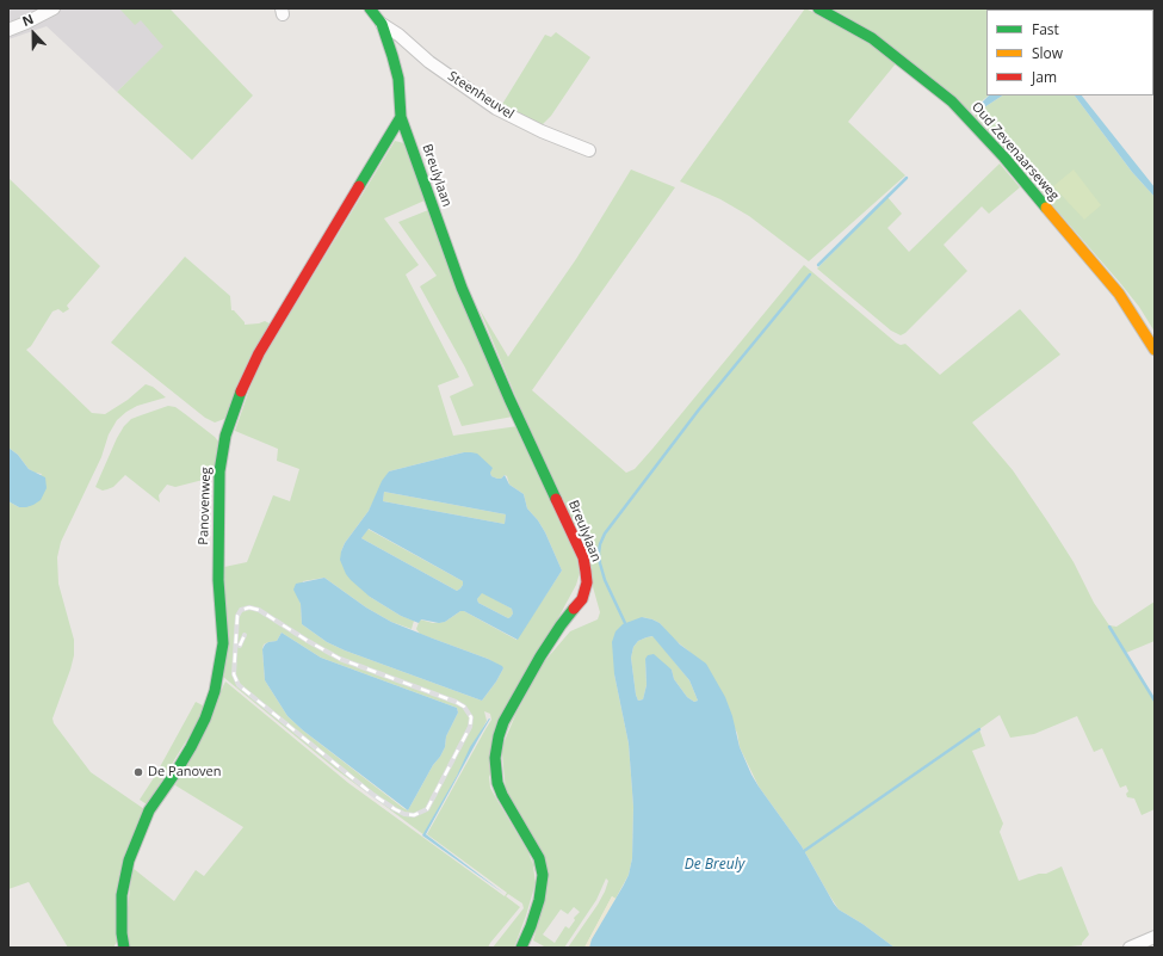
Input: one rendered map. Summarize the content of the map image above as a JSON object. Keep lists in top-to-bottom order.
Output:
{
  "streets": {
    "street": [
      "Steenheuvel",
      "Oud Zevenaarseweg",
      "Breulylaan",
      "Panovenweg"
    ]
  },
  "crossings": [
    ["Breulylaan", "Panovenweg"]
  ],
  "water": ["De Breuly"],
  "places": ["De Panoven"],
  "legend": ["Fast", "Slow", "Jam"],
  "north": "top"
}
